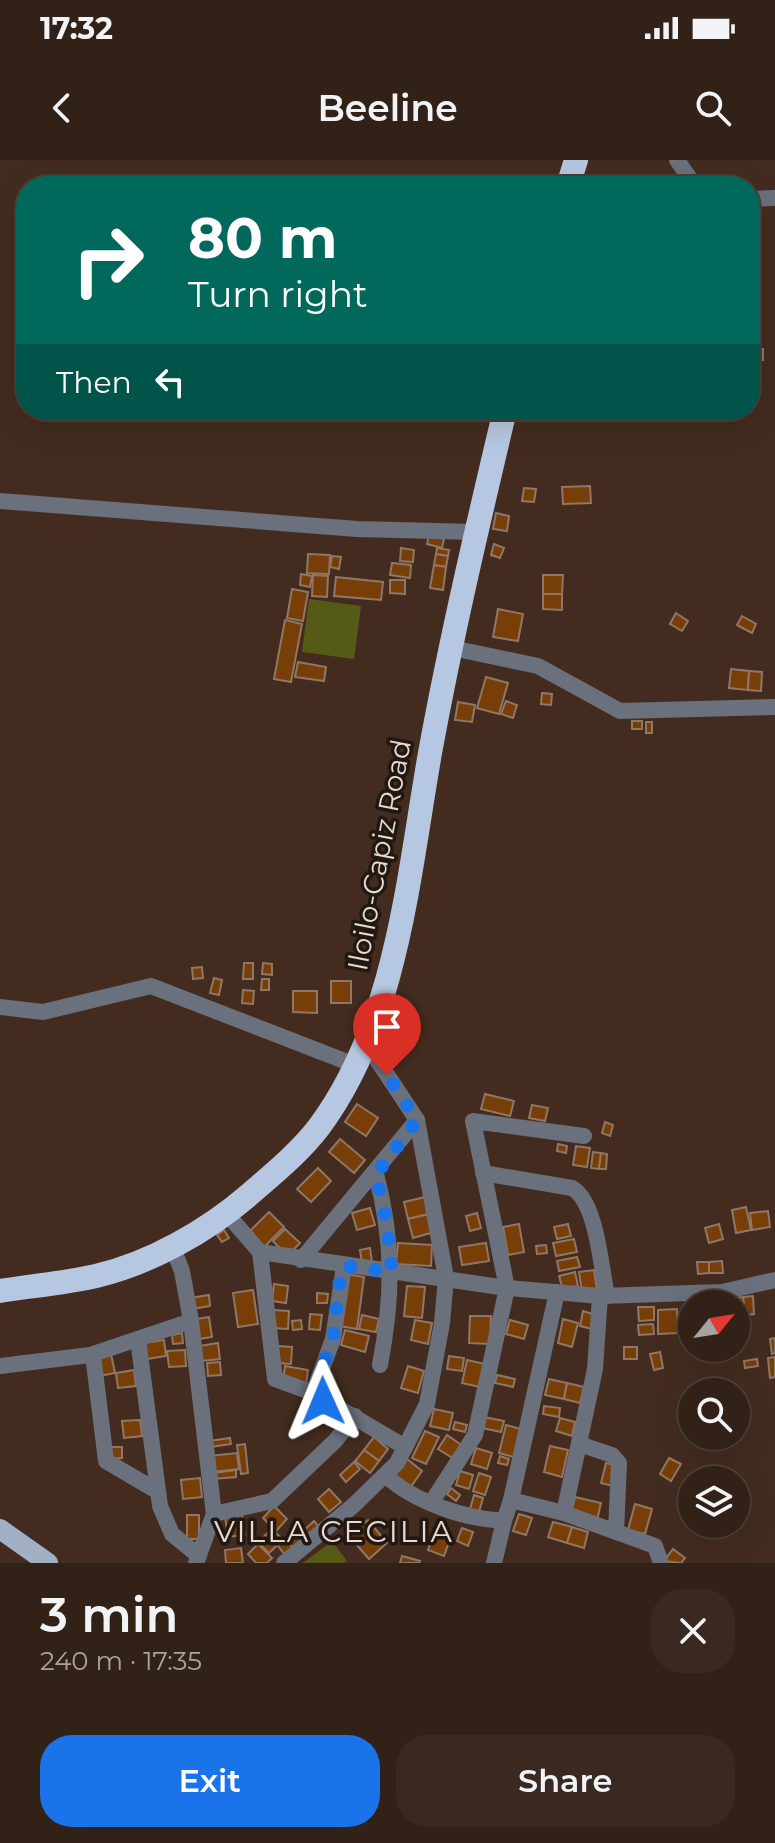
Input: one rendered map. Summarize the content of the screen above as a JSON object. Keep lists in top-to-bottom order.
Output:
{
  "streets": {
    "highway": ["Iloilo-Capiz Road"]
  },
  "districts": ["VILLA CECILIA"],
  "north": "top right",
  "page": {
    "status": "17:32",
    "header": "Beeline",
    "turn": ["80 m", "Turn right"],
    "then": "Then",
    "heading": ["3 min", "240 m · 17:35"],
    "buttons": ["Exit", "Share"]
  }
}
